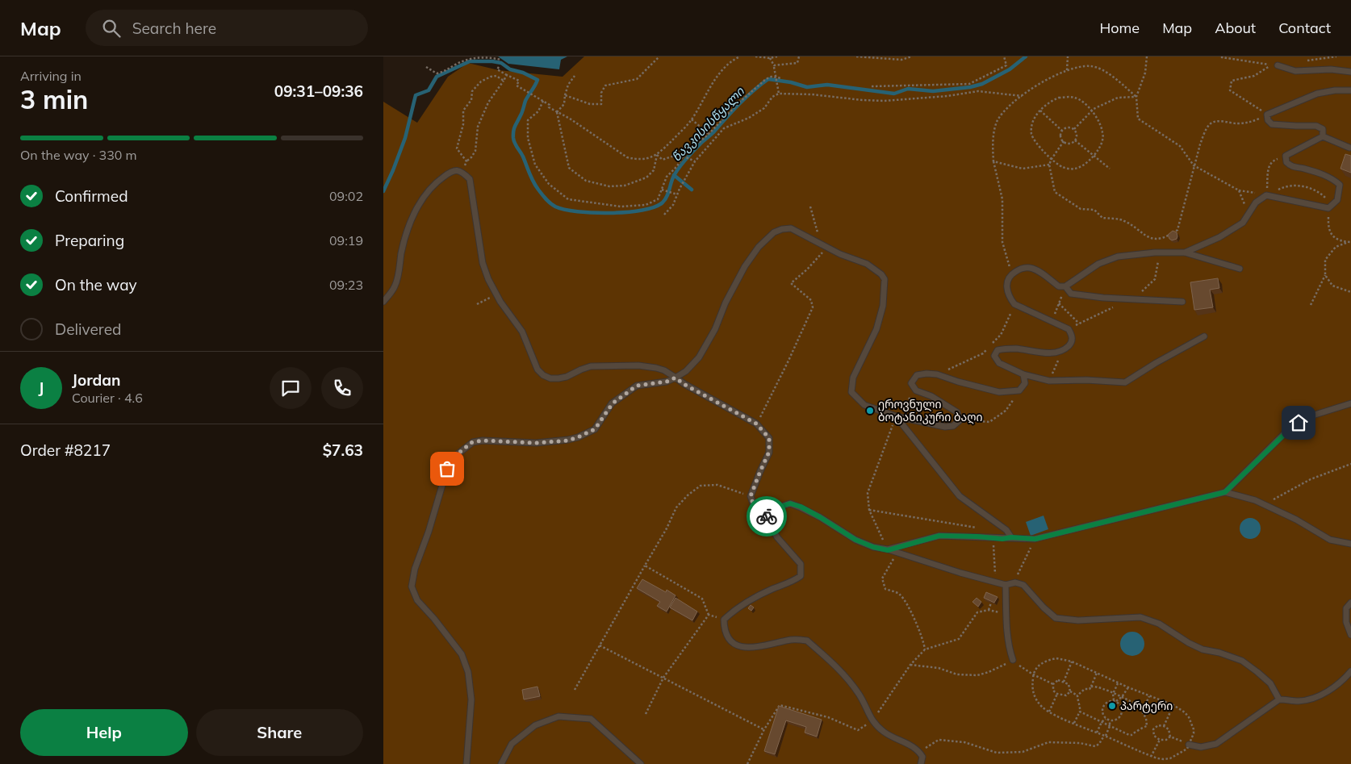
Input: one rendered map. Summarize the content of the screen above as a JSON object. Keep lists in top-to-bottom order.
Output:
{
  "water": ["წავკისისწყალი"],
  "places": ["ეროვნული ბოტანიკური ბაღი", "პარტერი"],
  "page": {
    "header": "Map",
    "search": "Search here",
    "nav": [
      "Home",
      "Map",
      "About",
      "Contact"
    ],
    "heading": ["3 min", "Arriving in", "09:31–09:36"],
    "panel": [
      "Jordan",
      "Courier · 4.6",
      "Order #8217",
      "$7.63"
    ],
    "bar": "On the way · 330 m",
    "list": [
      ["Confirmed", "09:02"],
      ["Preparing", "09:19"],
      ["On the way", "09:23"],
      "Delivered"
    ],
    "round": "J",
    "buttons": ["Help", "Share"]
  }
}
